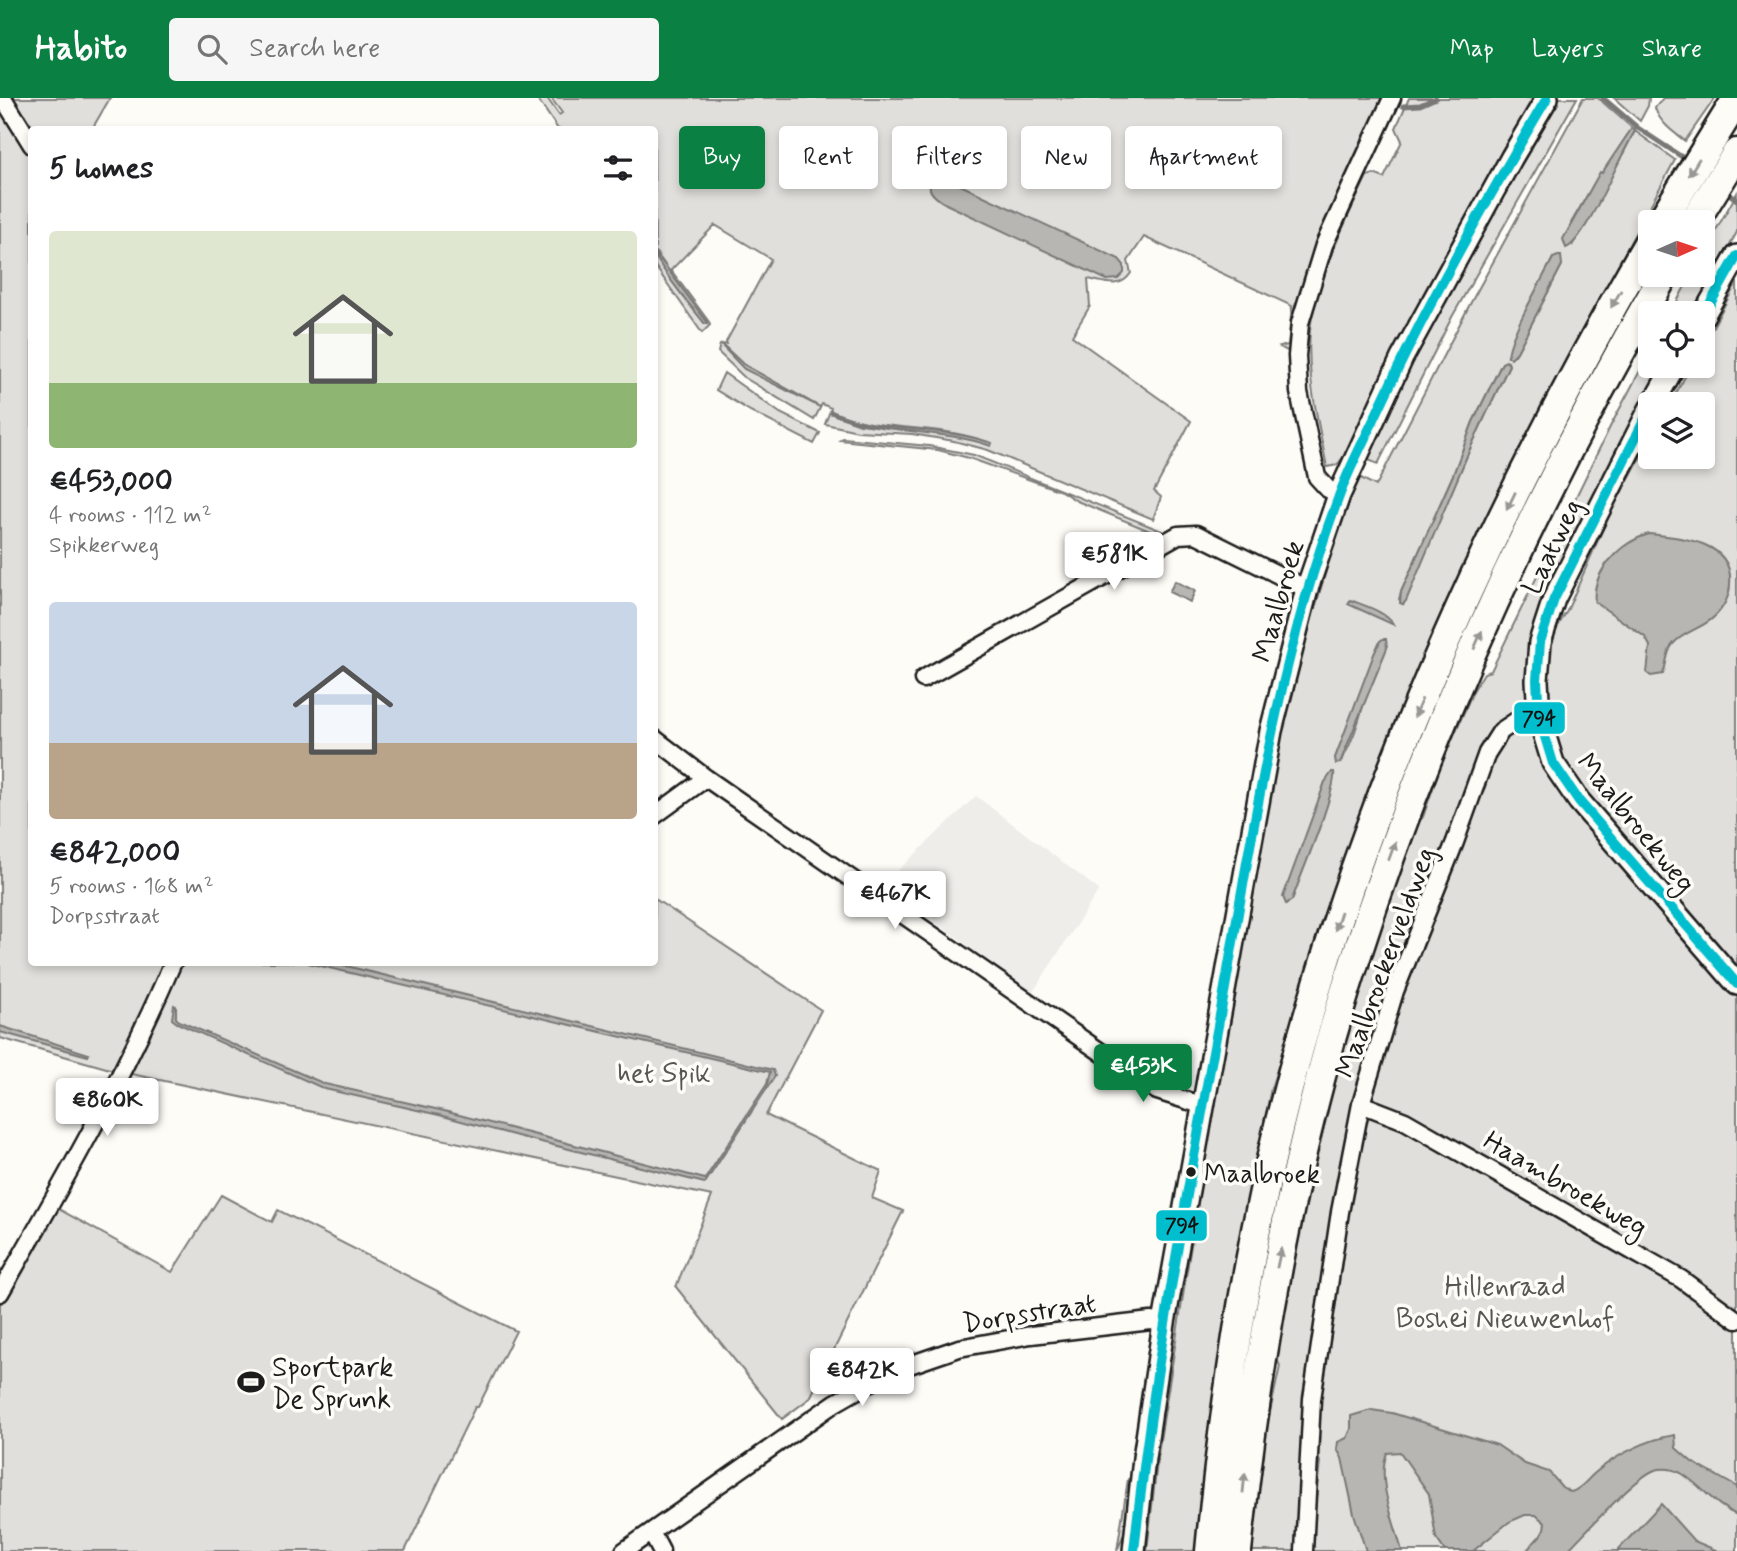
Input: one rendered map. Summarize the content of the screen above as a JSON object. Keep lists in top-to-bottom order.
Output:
{
  "streets": {
    "street": [
      "Laatweg",
      "Maalbroek",
      "Maalbroekweg",
      "Maalbroekerveldweg",
      "Haambroekweg",
      "Dorpsstraat"
    ]
  },
  "crossings": [
    ["Laatweg", "Maalbroekweg"],
    ["Laatweg", "Maalbroekerveldweg"],
    ["Maalbroek", "Dorpsstraat"],
    ["Maalbroekweg", "Maalbroekerveldweg"],
    ["Maalbroekerveldweg", "Haambroekweg"]
  ],
  "parks": ["het Spik", "Hillenraad Boshei Nieuwenhof"],
  "places": {
    "other": ["Maalbroek"],
    "sports": ["Sportpark De Sprunk"]
  },
  "lines": ["transit line 794"],
  "north": "right",
  "page": {
    "header": "Habito",
    "search": "Search here",
    "nav": ["Map", "Layers", "Share"],
    "chip": [
      "Buy",
      "Rent",
      "Filters",
      "New",
      "Apartment"
    ],
    "heading": "5 homes",
    "list": [
      {
        "name": "€453,000",
        "note": "4 rooms · 112 m² · Spikkerweg"
      },
      {
        "name": "€842,000",
        "note": "5 rooms · 168 m² · Dorpsstraat"
      }
    ],
    "price": [
      "€581K",
      "€467K",
      "€453K",
      "€860K",
      "€842K"
    ]
  }
}
